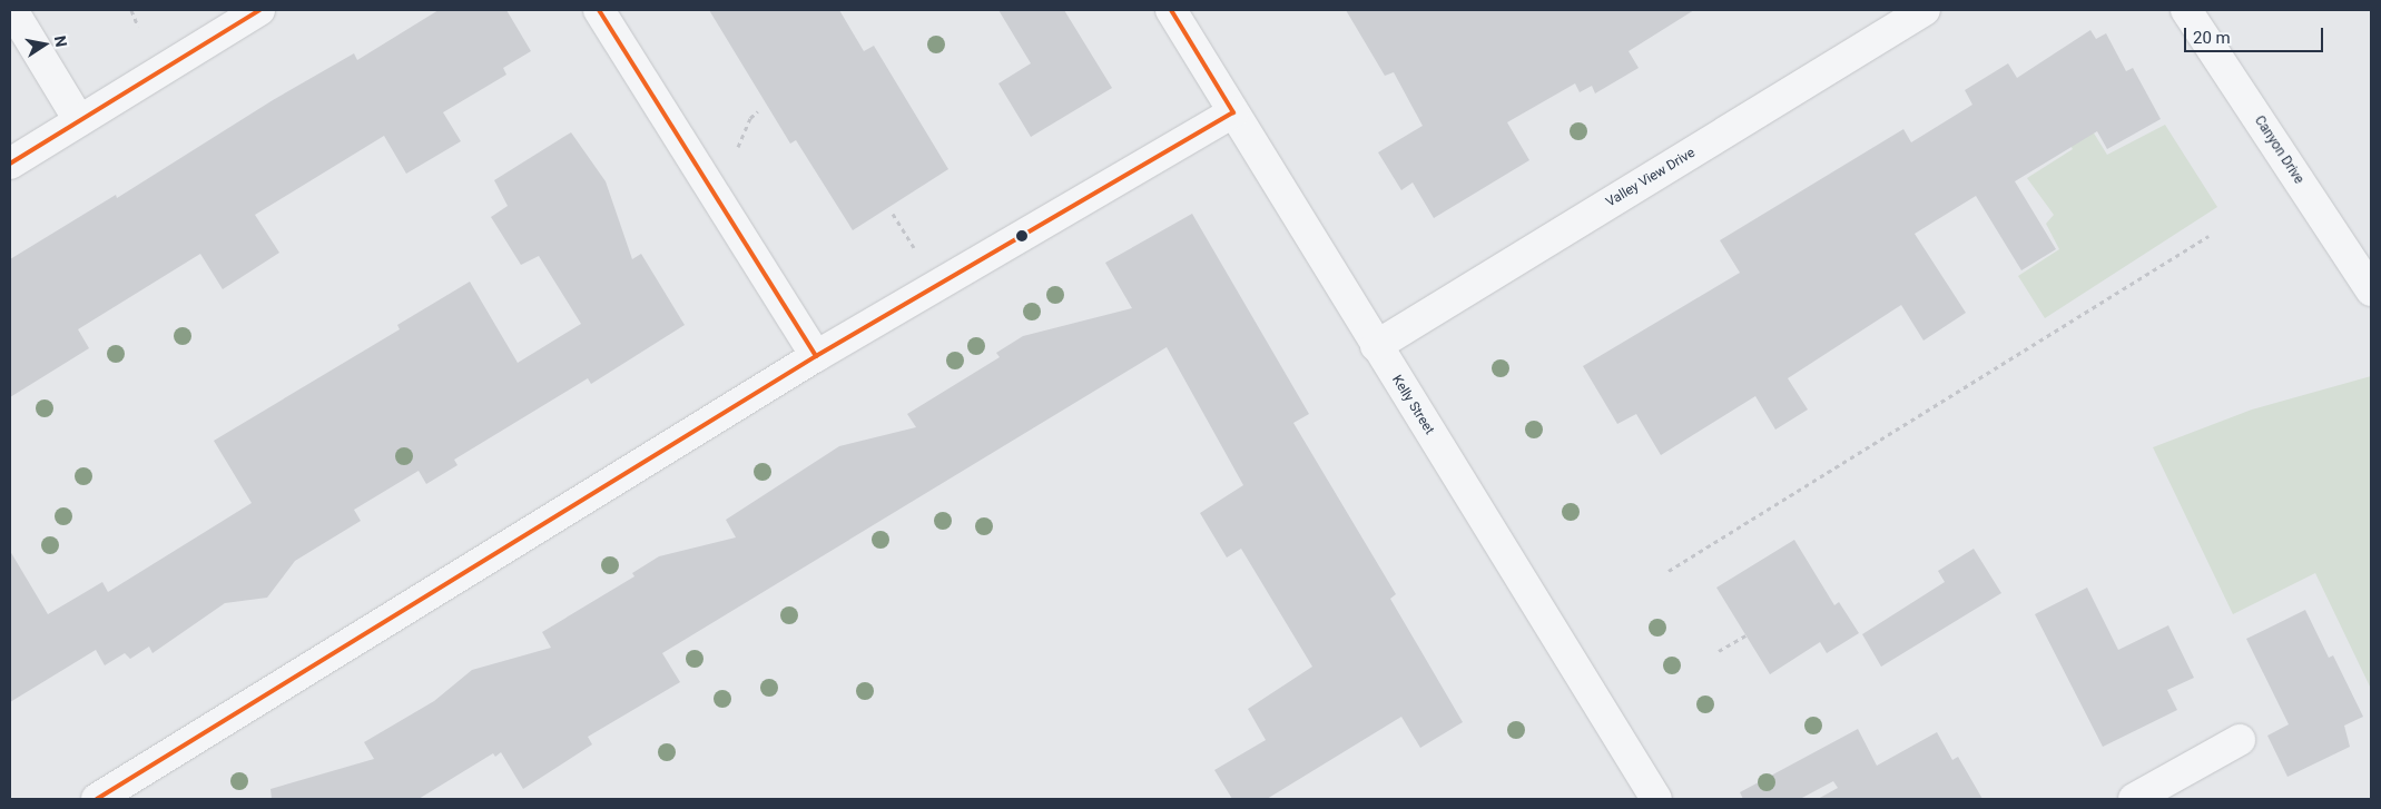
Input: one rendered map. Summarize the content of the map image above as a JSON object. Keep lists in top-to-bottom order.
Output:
{
  "streets": {
    "street": ["Canyon Drive", "Valley View Drive", "Kelly Street"]
  },
  "crossings": [
    ["Valley View Drive", "Kelly Street"]
  ],
  "scale_bar": "20 m",
  "north": "right"
}
